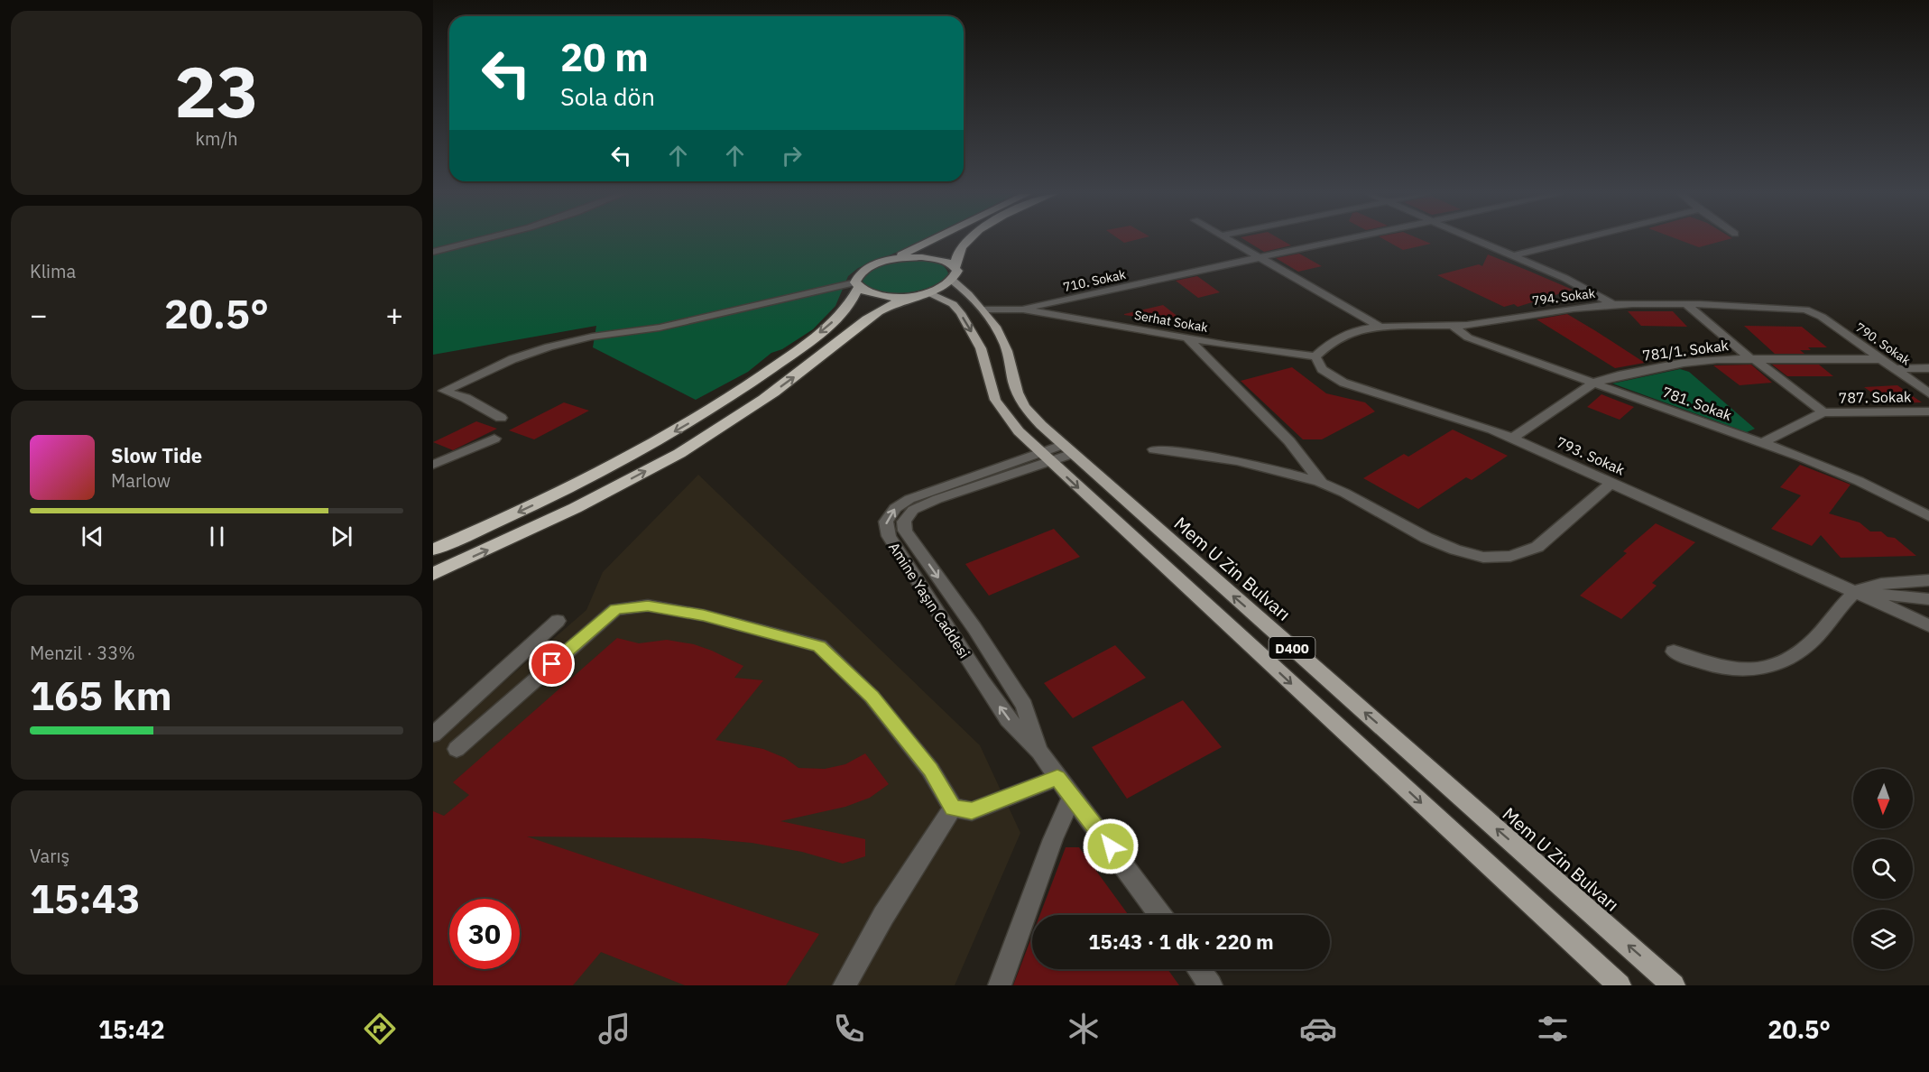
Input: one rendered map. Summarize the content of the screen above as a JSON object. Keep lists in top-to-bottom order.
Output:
{
  "streets": {
    "main road": ["Mem U Zin Bulvarı", "D400"],
    "street": [
      "710. Sokak",
      "794. Sokak",
      "Serhat Sokak",
      "790. Sokak",
      "781/1. Sokak",
      "787. Sokak",
      "781. Sokak",
      "793. Sokak",
      "Amine Yaşın Caddesi"
    ]
  },
  "crossings": [
    ["710. Sokak", "Serhat Sokak"],
    ["710. Sokak", "Mem U Zin Bulvarı"],
    ["794. Sokak", "Serhat Sokak"],
    ["794. Sokak", "790. Sokak"],
    ["794. Sokak", "781. Sokak"],
    ["794. Sokak", "793. Sokak"],
    ["Serhat Sokak", "793. Sokak"],
    ["790. Sokak", "781/1. Sokak"],
    ["781/1. Sokak", "781. Sokak"],
    ["781/1. Sokak", "793. Sokak"],
    ["787. Sokak", "781. Sokak"],
    ["Mem U Zin Bulvarı", "Amine Yaşın Caddesi"],
    ["Amine Yaşın Caddesi", "D400"]
  ],
  "north": "bottom",
  "page": {
    "tile": [
      ["23", "km/h"],
      "Klima",
      ["Menzil · 33%", "165 km"],
      ["Varış", "15:43"]
    ],
    "turn": ["20 m", "Sola dön"],
    "heat": ["−", "20.5°", "+"],
    "song": ["Slow Tide", "Marlow"],
    "limit": "30",
    "trip": "15:43 · 1 dk · 220 m",
    "tabs": ["15:42", "20.5°"]
  }
}
